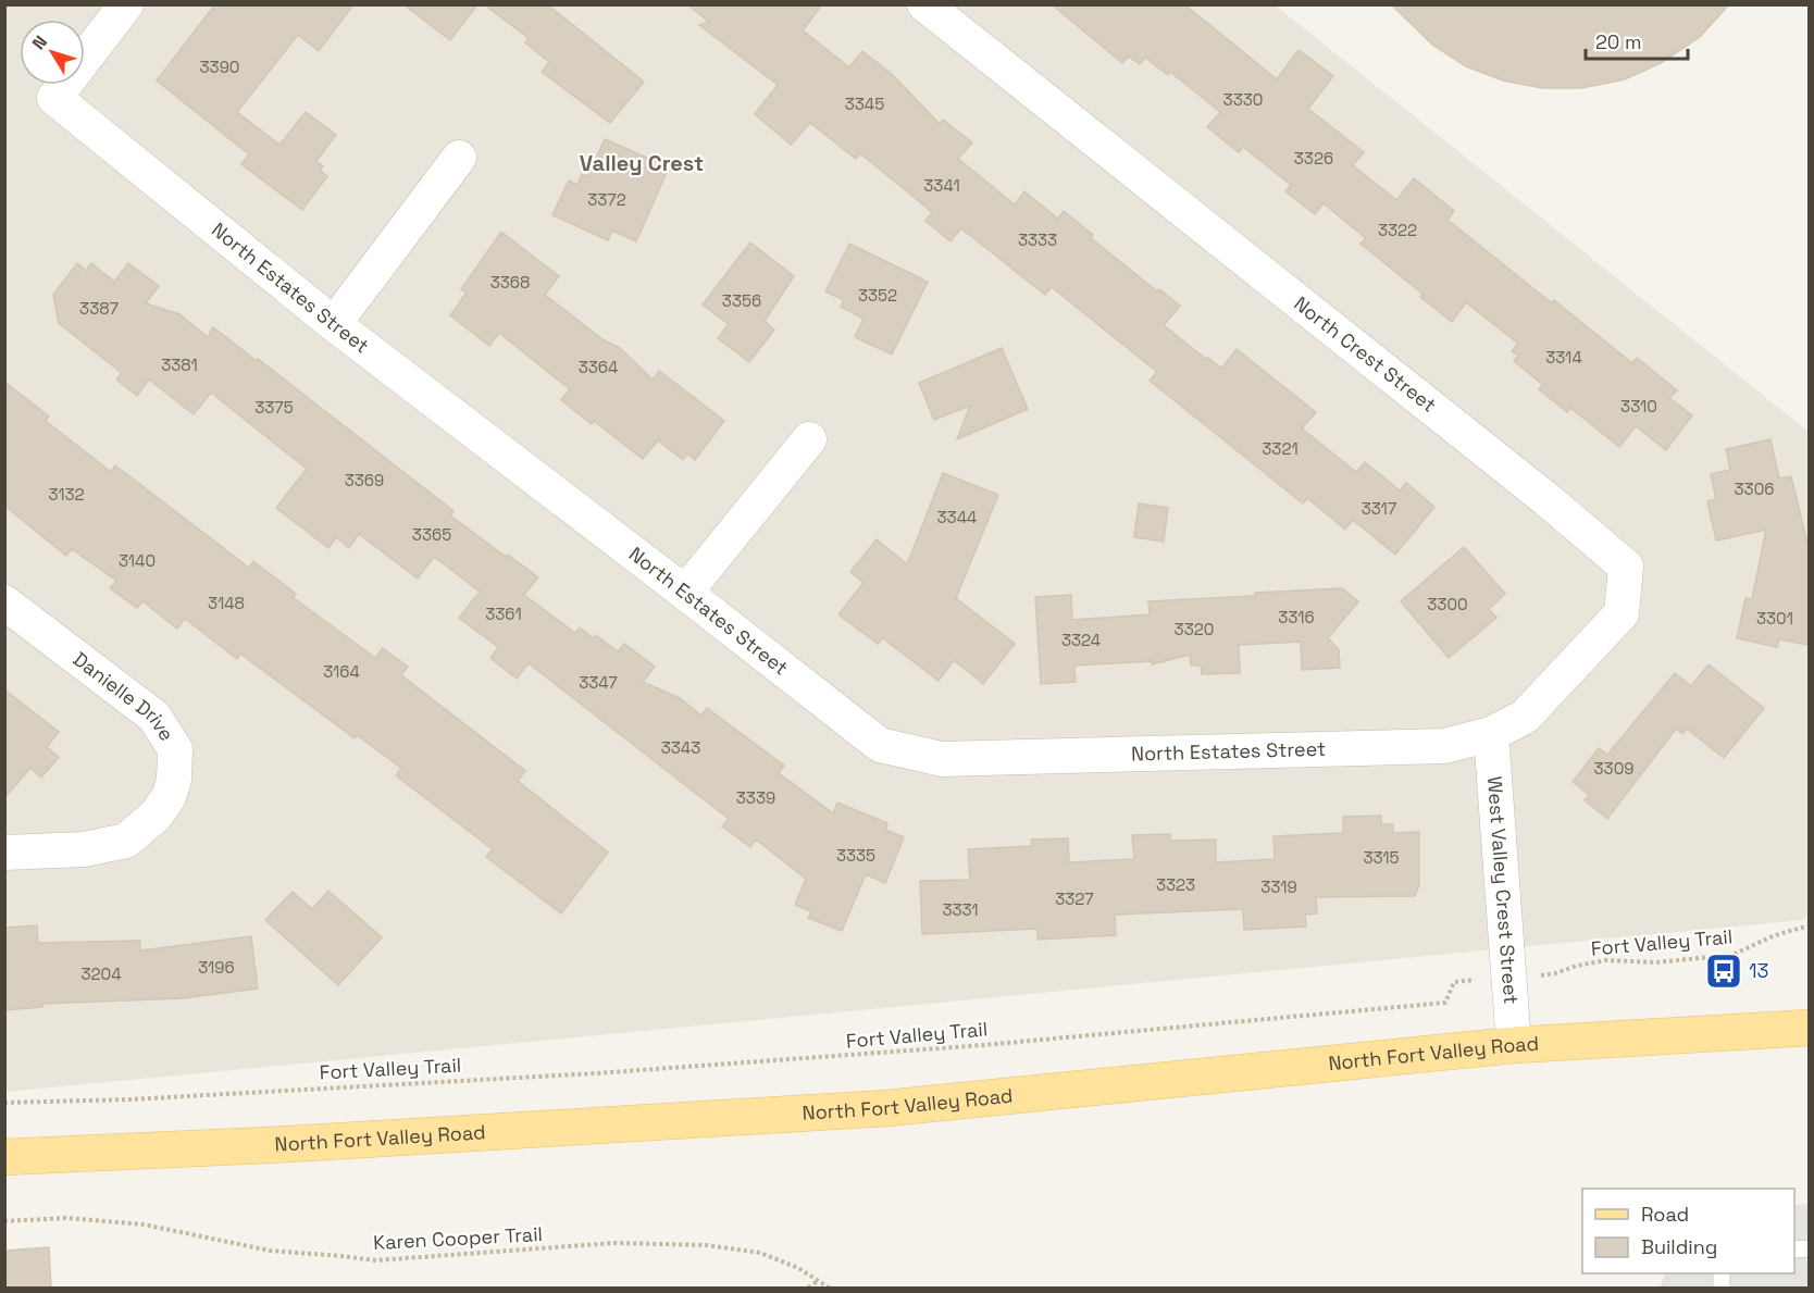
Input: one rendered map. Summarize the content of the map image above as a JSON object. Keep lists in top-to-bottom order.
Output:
{
  "streets": {
    "main road": ["North Fort Valley Road"],
    "street": [
      "North Estates Street",
      "North Crest Street",
      "Danielle Drive",
      "West Valley Crest Street"
    ],
    "path": ["Fort Valley Trail", "Karen Cooper Trail"]
  },
  "crossings": [
    ["North Estates Street", "North Crest Street"],
    ["North Estates Street", "West Valley Crest Street"],
    ["North Crest Street", "West Valley Crest Street"],
    ["West Valley Crest Street", "Fort Valley Trail"],
    ["West Valley Crest Street", "North Fort Valley Road"]
  ],
  "districts": ["Valley Crest"],
  "places": {
    "bus stop": ["13"]
  },
  "house_numbers": [
    "3390",
    "3330",
    "3345",
    "3326",
    "3341",
    "3372",
    "3322",
    "3333",
    "3368",
    "3352",
    "3356",
    "3387",
    "3314",
    "3381",
    "3364",
    "3310",
    "3375",
    "3321",
    "3369",
    "3306",
    "3132",
    "3317",
    "3344",
    "3365",
    "3140",
    "3148",
    "3300",
    "3361",
    "3316",
    "3301",
    "3320",
    "3324",
    "3164",
    "3347",
    "3343",
    "3309",
    "3339",
    "3335",
    "3315",
    "3323",
    "3319",
    "3327",
    "3331",
    "3196",
    "3204"
  ],
  "legend": ["Road", "Building"],
  "scale_bar": "20 m",
  "north": "top left"
}
